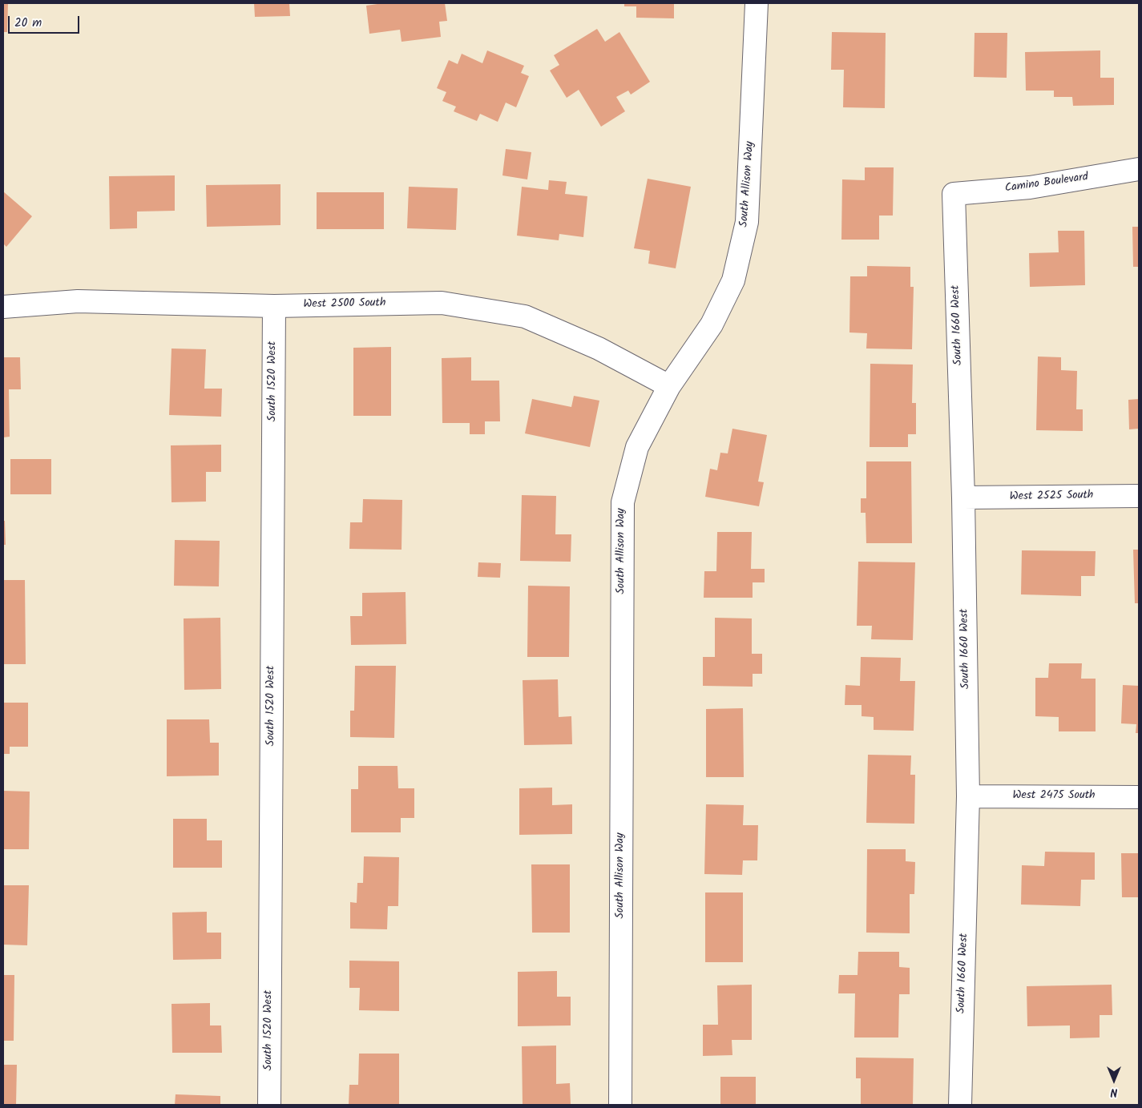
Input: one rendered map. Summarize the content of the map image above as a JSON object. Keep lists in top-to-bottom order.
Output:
{
  "streets": {
    "street": [
      "Camino Boulevard",
      "South Allison Way",
      "West 2500 South",
      "South 1660 West",
      "South 1520 West",
      "West 2525 South",
      "West 2475 South"
    ]
  },
  "crossings": [
    ["Camino Boulevard", "South 1660 West"],
    ["South Allison Way", "West 2500 South"],
    ["West 2500 South", "South 1520 West"],
    ["South 1660 West", "West 2525 South"],
    ["South 1660 West", "West 2475 South"]
  ],
  "scale_bar": "20 m",
  "north": "bottom"
}
